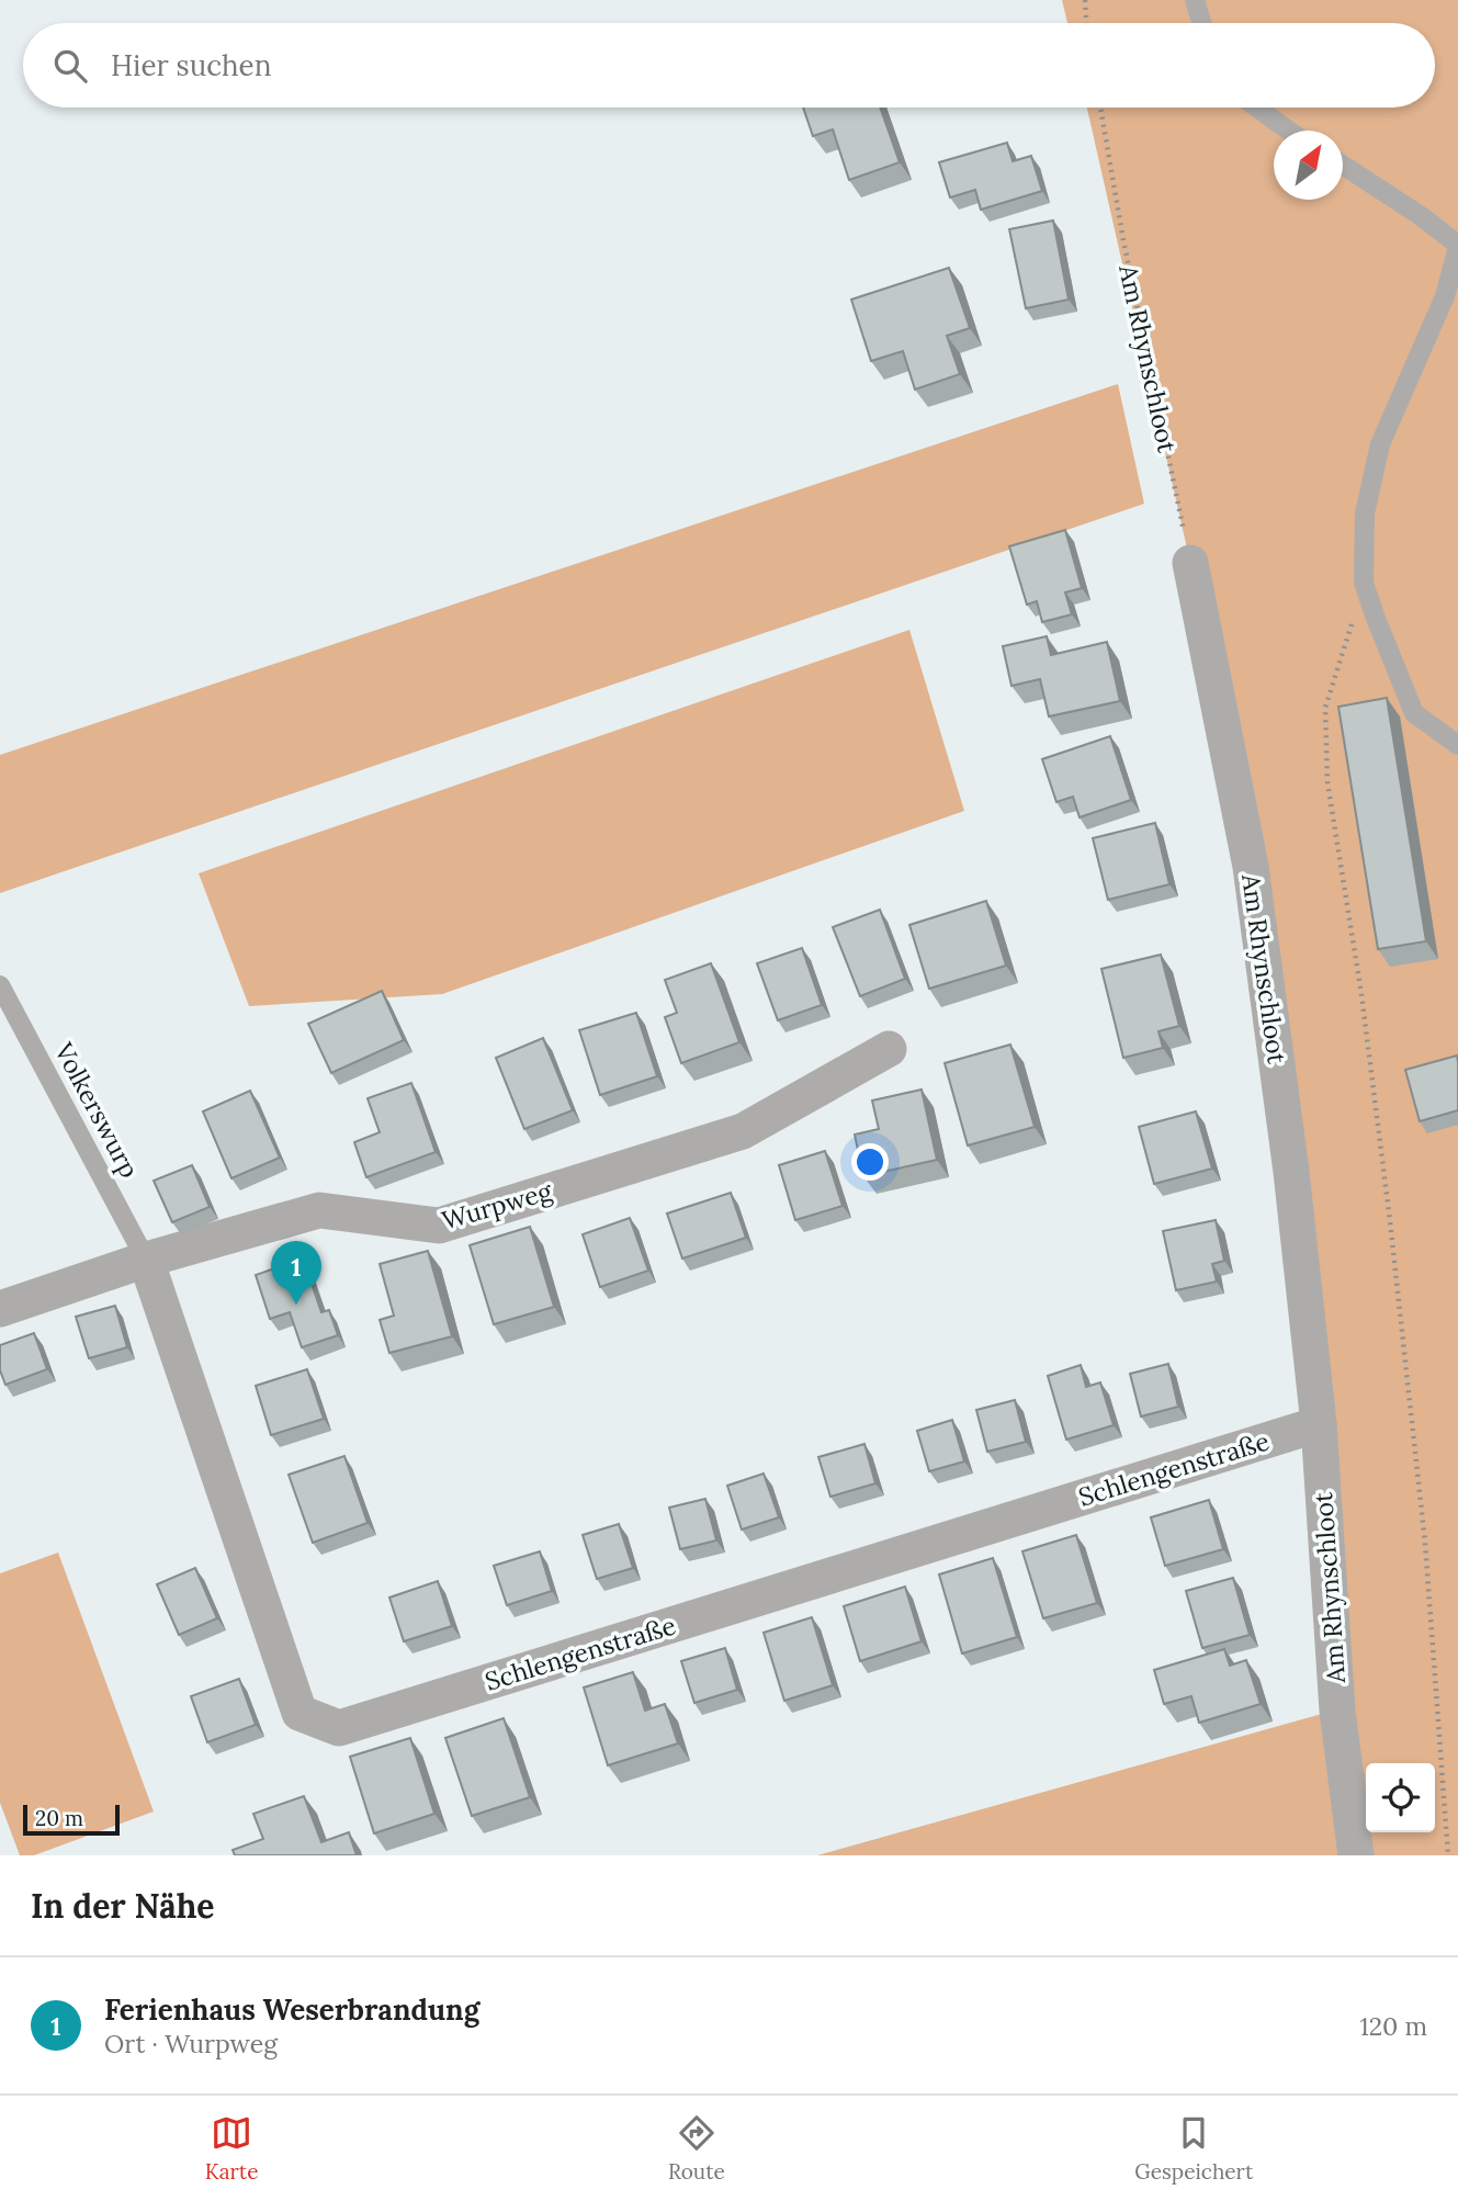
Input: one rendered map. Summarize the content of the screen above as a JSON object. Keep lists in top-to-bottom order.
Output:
{
  "streets": {
    "street": ["Am Rhynschloot", "Wurpweg", "Schlengenstraße"],
    "lane": ["Volkerswurp"]
  },
  "crossings": [
    ["Am Rhynschloot", "Schlengenstraße"],
    ["Volkerswurp", "Wurpweg"],
    ["Volkerswurp", "Schlengenstraße"],
    ["Wurpweg", "Schlengenstraße"]
  ],
  "scale_bar": "20 m",
  "north": "top right",
  "page": {
    "search": "Hier suchen",
    "pins": "1",
    "scale": "20 m",
    "heading": "In der Nähe",
    "list": [
      {
        "mark": "1",
        "name": "Ferienhaus Weserbrandung",
        "note": "Ort · Wurpweg",
        "value": "120 m"
      }
    ],
    "nav": ["Karte", "Route", "Gespeichert"]
  }
}
